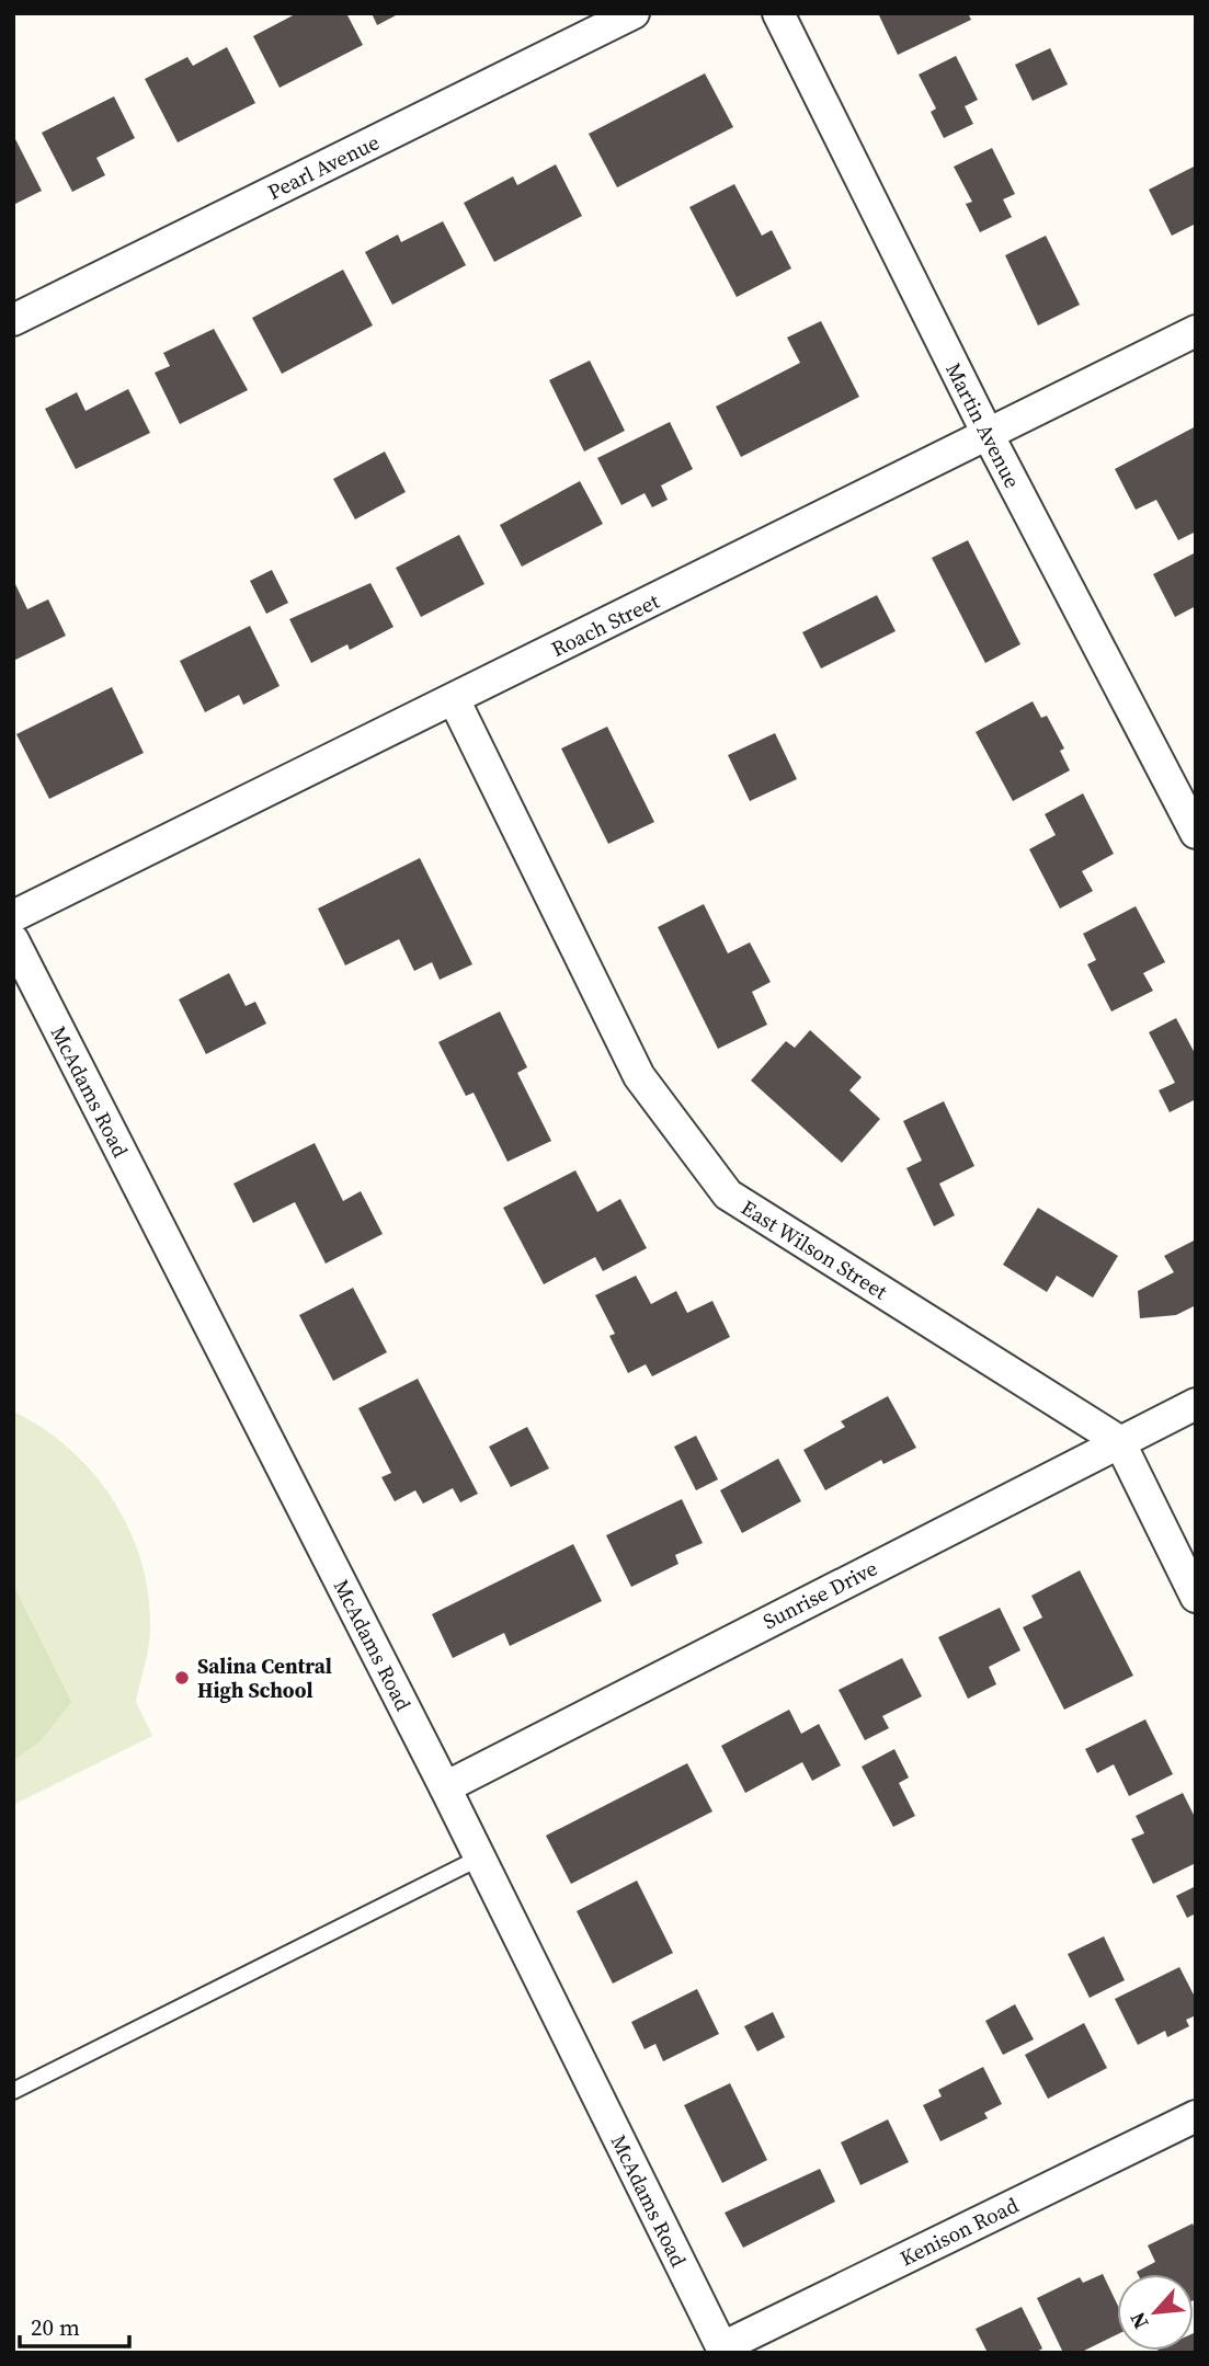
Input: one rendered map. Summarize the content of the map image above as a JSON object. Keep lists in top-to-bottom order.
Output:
{
  "streets": {
    "street": [
      "Pearl Avenue",
      "Martin Avenue",
      "Roach Street",
      "McAdams Road",
      "East Wilson Street",
      "Sunrise Drive",
      "Kenison Road"
    ]
  },
  "crossings": [
    ["Martin Avenue", "Roach Street"],
    ["Roach Street", "East Wilson Street"],
    ["McAdams Road", "Sunrise Drive"],
    ["McAdams Road", "Kenison Road"],
    ["East Wilson Street", "Sunrise Drive"]
  ],
  "places": ["Salina Central High School"],
  "scale_bar": "20 m",
  "north": "bottom left"
}
